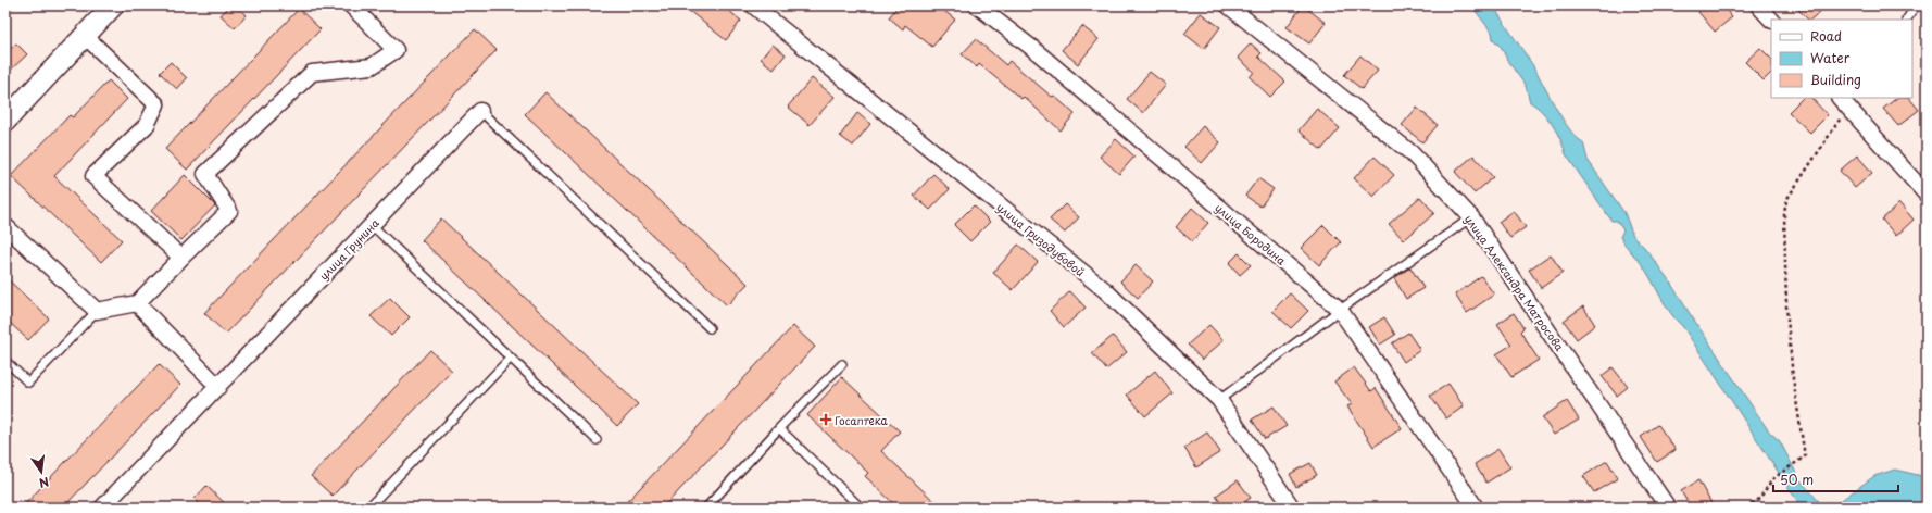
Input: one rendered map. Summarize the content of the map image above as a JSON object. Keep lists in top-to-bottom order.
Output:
{
  "streets": {
    "street": [
      "улица Бородина",
      "улица Гризодубовой",
      "улица Грунина",
      "улица Александра Матросова"
    ]
  },
  "places": {
    "health": ["Госаптека"]
  },
  "legend": ["Road", "Water", "Building"],
  "scale_bar": "50 m",
  "north": "bottom"
}
